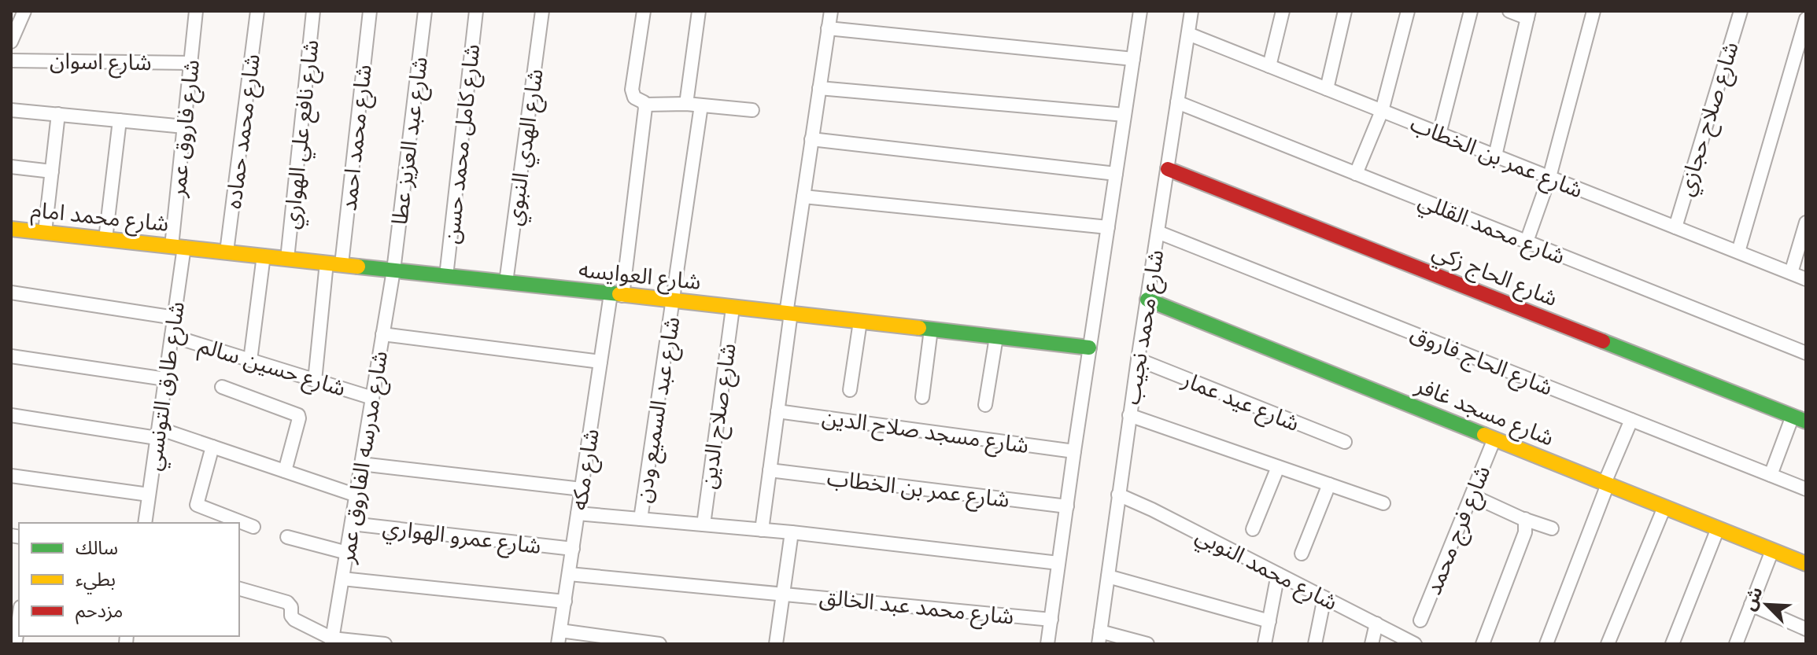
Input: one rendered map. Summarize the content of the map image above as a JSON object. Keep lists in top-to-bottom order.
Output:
{
  "streets": {
    "street": [
      "شارع اسوان",
      "شارع صلاح حجازي",
      "شارع فاروق عمر",
      "شارع محمد حماده",
      "شارع نافع علي الهواري",
      "شارع محمد احمد",
      "شارع عبد العزيز عطا",
      "شارع كامل محمد حسن",
      "شارع الهدي النبوي",
      "شارع عمر بن الخطاب",
      "شارع محمد امام",
      "شارع محمد القللي",
      "شارع الحاج زكي",
      "شارع العوايسه",
      "شارع محمد نجيب",
      "شارع الحاج فاروق",
      "شارع حسين سالم",
      "شارع طارق التونسي",
      "شارع عيد عمار",
      "شارع عبد السميع ودن",
      "شارع مسجد غافر",
      "شارع صلاح الدين",
      "شارع مسجد صلاح الدين",
      "شارع مدرسه الفاروق عمر",
      "شارع مكه",
      "شارع فرج محمد",
      "شارع عمرو الهواري",
      "شارع محمد النوبي",
      "شارع محمد عبد الخالق"
    ]
  },
  "crossings": [
    ["شارع اسوان", "شارع فاروق عمر"],
    ["شارع صلاح حجازي", "شارع عمر بن الخطاب"],
    ["شارع فاروق عمر", "شارع محمد امام"],
    ["شارع فاروق عمر", "شارع العوايسه"],
    ["شارع فاروق عمر", "شارع طارق التونسي"],
    ["شارع محمد حماده", "شارع العوايسه"],
    ["شارع نافع علي الهواري", "شارع العوايسه"],
    ["شارع محمد احمد", "شارع العوايسه"],
    ["شارع محمد احمد", "شارع حسين سالم"],
    ["شارع عبد العزيز عطا", "شارع العوايسه"],
    ["شارع عبد العزيز عطا", "شارع مدرسه الفاروق عمر"],
    ["شارع كامل محمد حسن", "شارع العوايسه"],
    ["شارع الهدي النبوي", "شارع العوايسه"],
    ["شارع عمر بن الخطاب", "شارع محمد نجيب"],
    ["شارع محمد امام", "شارع العوايسه"],
    ["شارع محمد امام", "شارع طارق التونسي"],
    ["شارع محمد القللي", "شارع محمد نجيب"],
    ["شارع الحاج زكي", "شارع محمد نجيب"],
    ["شارع العوايسه", "شارع طارق التونسي"],
    ["شارع العوايسه", "شارع عبد السميع ودن"],
    ["شارع العوايسه", "شارع صلاح الدين"],
    ["شارع العوايسه", "شارع مدرسه الفاروق عمر"],
    ["شارع العوايسه", "شارع مكه"],
    ["شارع محمد نجيب", "شارع الحاج فاروق"],
    ["شارع محمد نجيب", "شارع عيد عمار"],
    ["شارع محمد نجيب", "شارع مسجد غافر"],
    ["شارع محمد نجيب", "شارع محمد النوبي"],
    ["شارع حسين سالم", "شارع طارق التونسي"],
    ["شارع حسين سالم", "شارع مدرسه الفاروق عمر"],
    ["شارع مسجد غافر", "شارع فرج محمد"],
    ["شارع مدرسه الفاروق عمر", "شارع عمرو الهواري"],
    ["شارع مكه", "شارع عمرو الهواري"],
    ["شارع مكه", "شارع محمد عبد الخالق"]
  ],
  "legend": ["سالك", "بطيء", "مزدحم"],
  "north": "top left"
}
